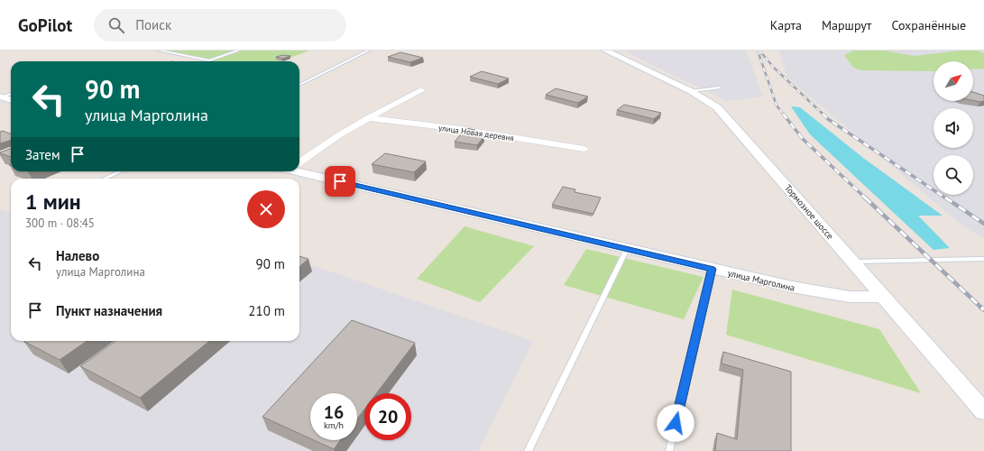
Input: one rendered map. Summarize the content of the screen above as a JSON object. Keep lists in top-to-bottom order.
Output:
{
  "streets": {
    "street": ["улица Новая деревня", "Тормозное шоссе", "улица Марголина"]
  },
  "crossings": [
    ["Тормозное шоссе", "улица Марголина"]
  ],
  "north": "top right",
  "page": {
    "header": "GoPilot",
    "search": "Поиск",
    "nav": ["Карта", "Маршрут", "Сохранённые"],
    "turn": ["90 m", "улица Марголина"],
    "then": "Затем",
    "heading": ["1 мин", "300 m · 08:45"],
    "list": [
      {
        "name": "Налево",
        "note": "улица Марголина",
        "value": "90 m"
      },
      {
        "name": "Пункт назначения",
        "value": "210 m"
      }
    ],
    "speed": "16 km/h",
    "limit": "20"
  }
}
